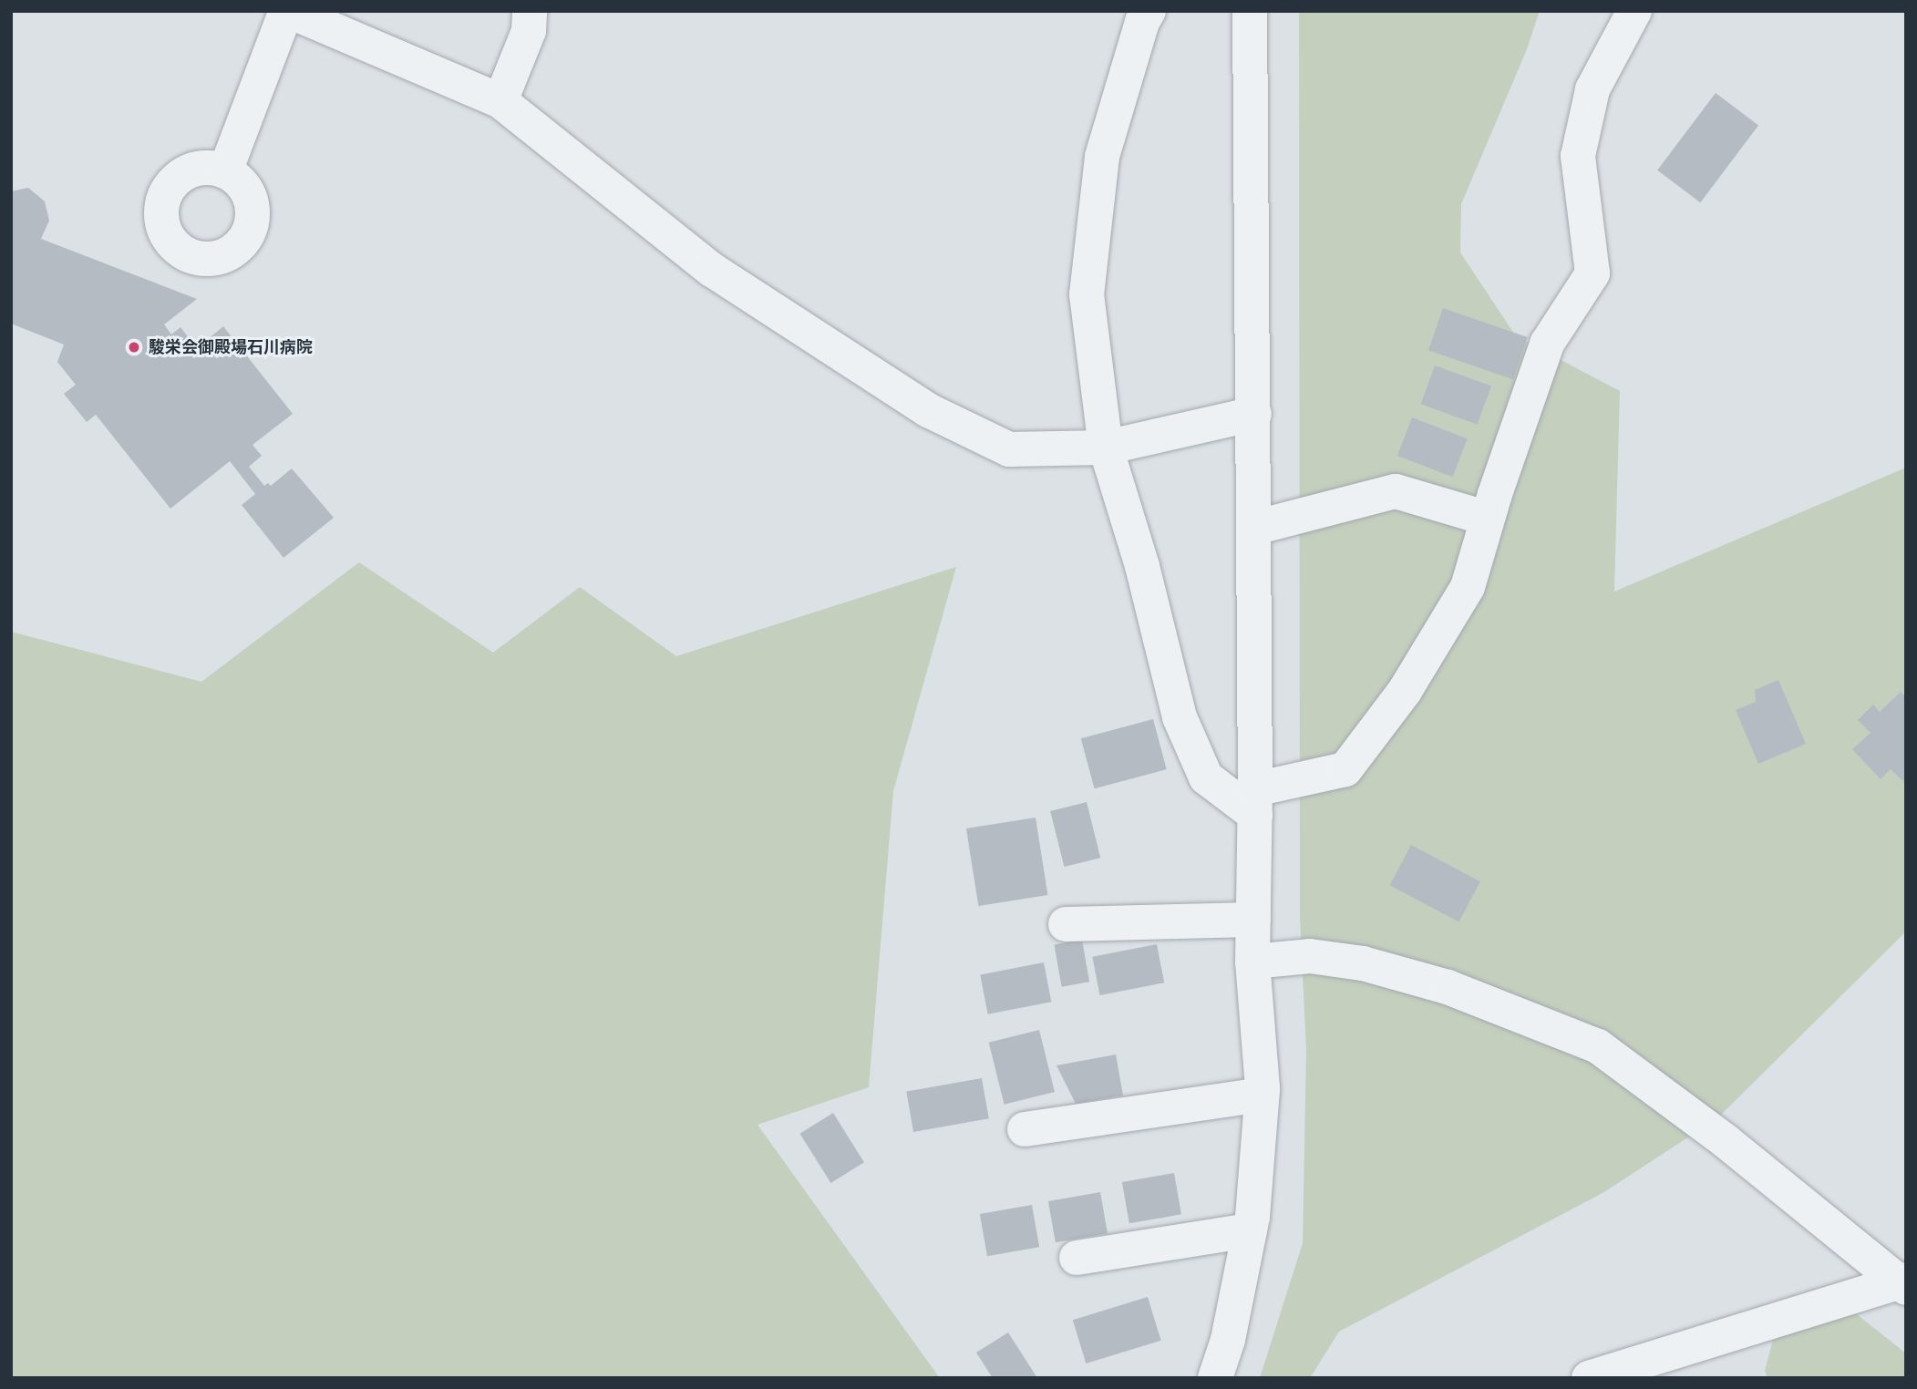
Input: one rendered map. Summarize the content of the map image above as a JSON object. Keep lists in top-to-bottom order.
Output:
{
  "places": ["駿栄会御殿場石川病院"]
}
